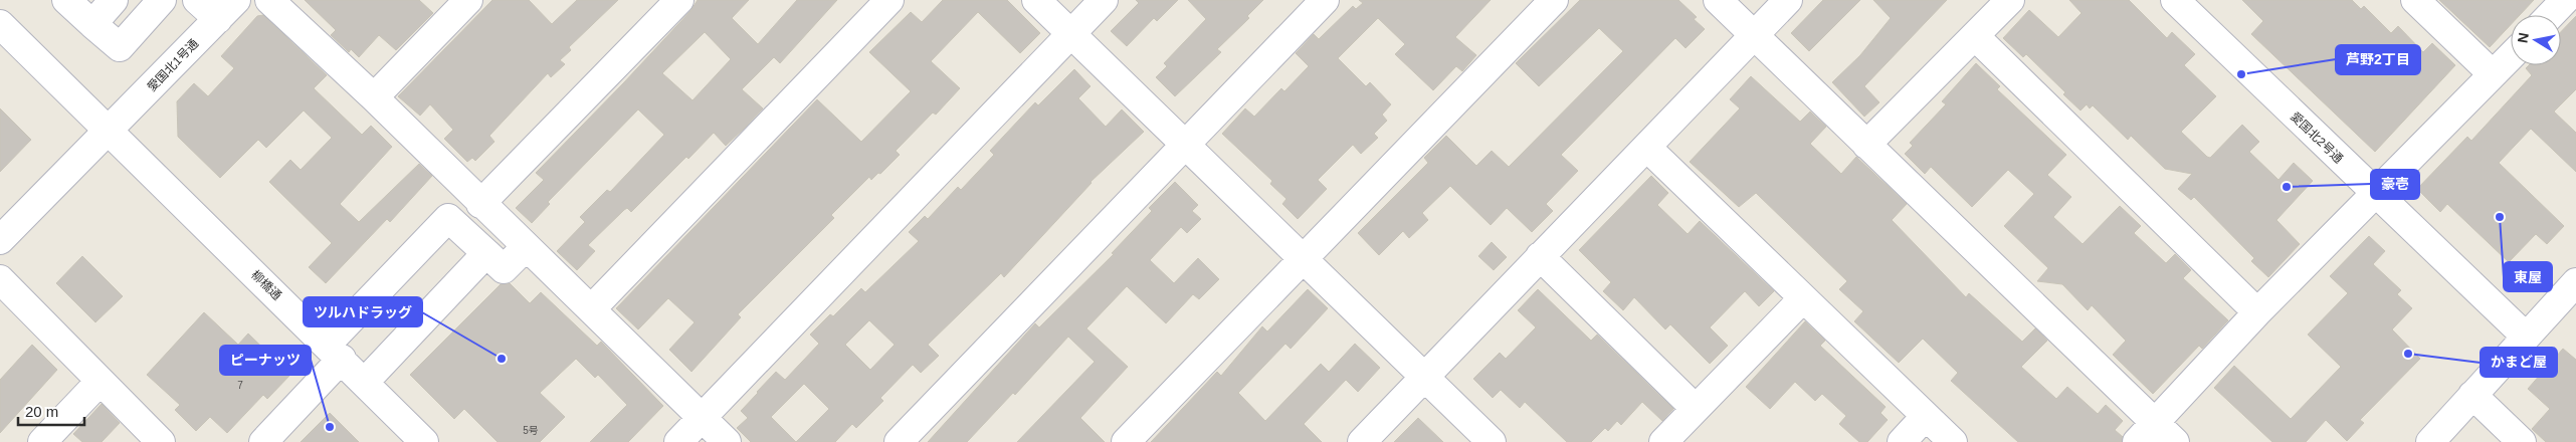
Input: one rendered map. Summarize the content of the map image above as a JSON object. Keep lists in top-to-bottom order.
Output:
{
  "streets": {
    "street": ["愛国北1号通", "愛国北2号通", "柳橋通"]
  },
  "crossings": [
    ["愛国北1号通", "柳橋通"]
  ],
  "places": [
    "芦野2丁目",
    "豪壱",
    "東屋",
    "かまど屋",
    "ツルハドラッグ",
    "ピーナッツ"
  ],
  "house_numbers": ["7", "5号"],
  "scale_bar": "20 m",
  "north": "left"
}
